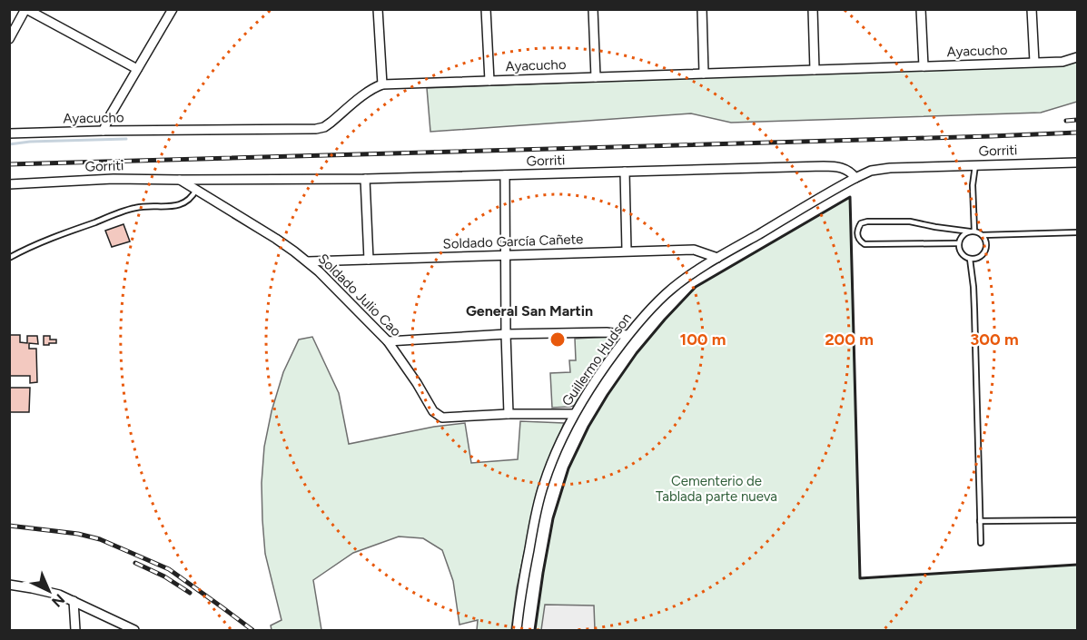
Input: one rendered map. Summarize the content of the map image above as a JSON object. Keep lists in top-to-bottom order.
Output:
{
  "streets": {
    "street": [
      "Ayacucho",
      "Gorriti",
      "Soldado García Cañete",
      "Soldado Julio Cao",
      "Guillermo Hudson"
    ]
  },
  "crossings": [
    ["Gorriti", "Soldado Julio Cao"],
    ["Gorriti", "Guillermo Hudson"],
    ["Soldado García Cañete", "Soldado Julio Cao"],
    ["Soldado García Cañete", "Guillermo Hudson"]
  ],
  "districts": ["General San Martin"],
  "parks": ["Cementerio de Tablada parte nueva"],
  "north": "bottom right",
  "rings": ["100 m", "200 m", "300 m"]
}
